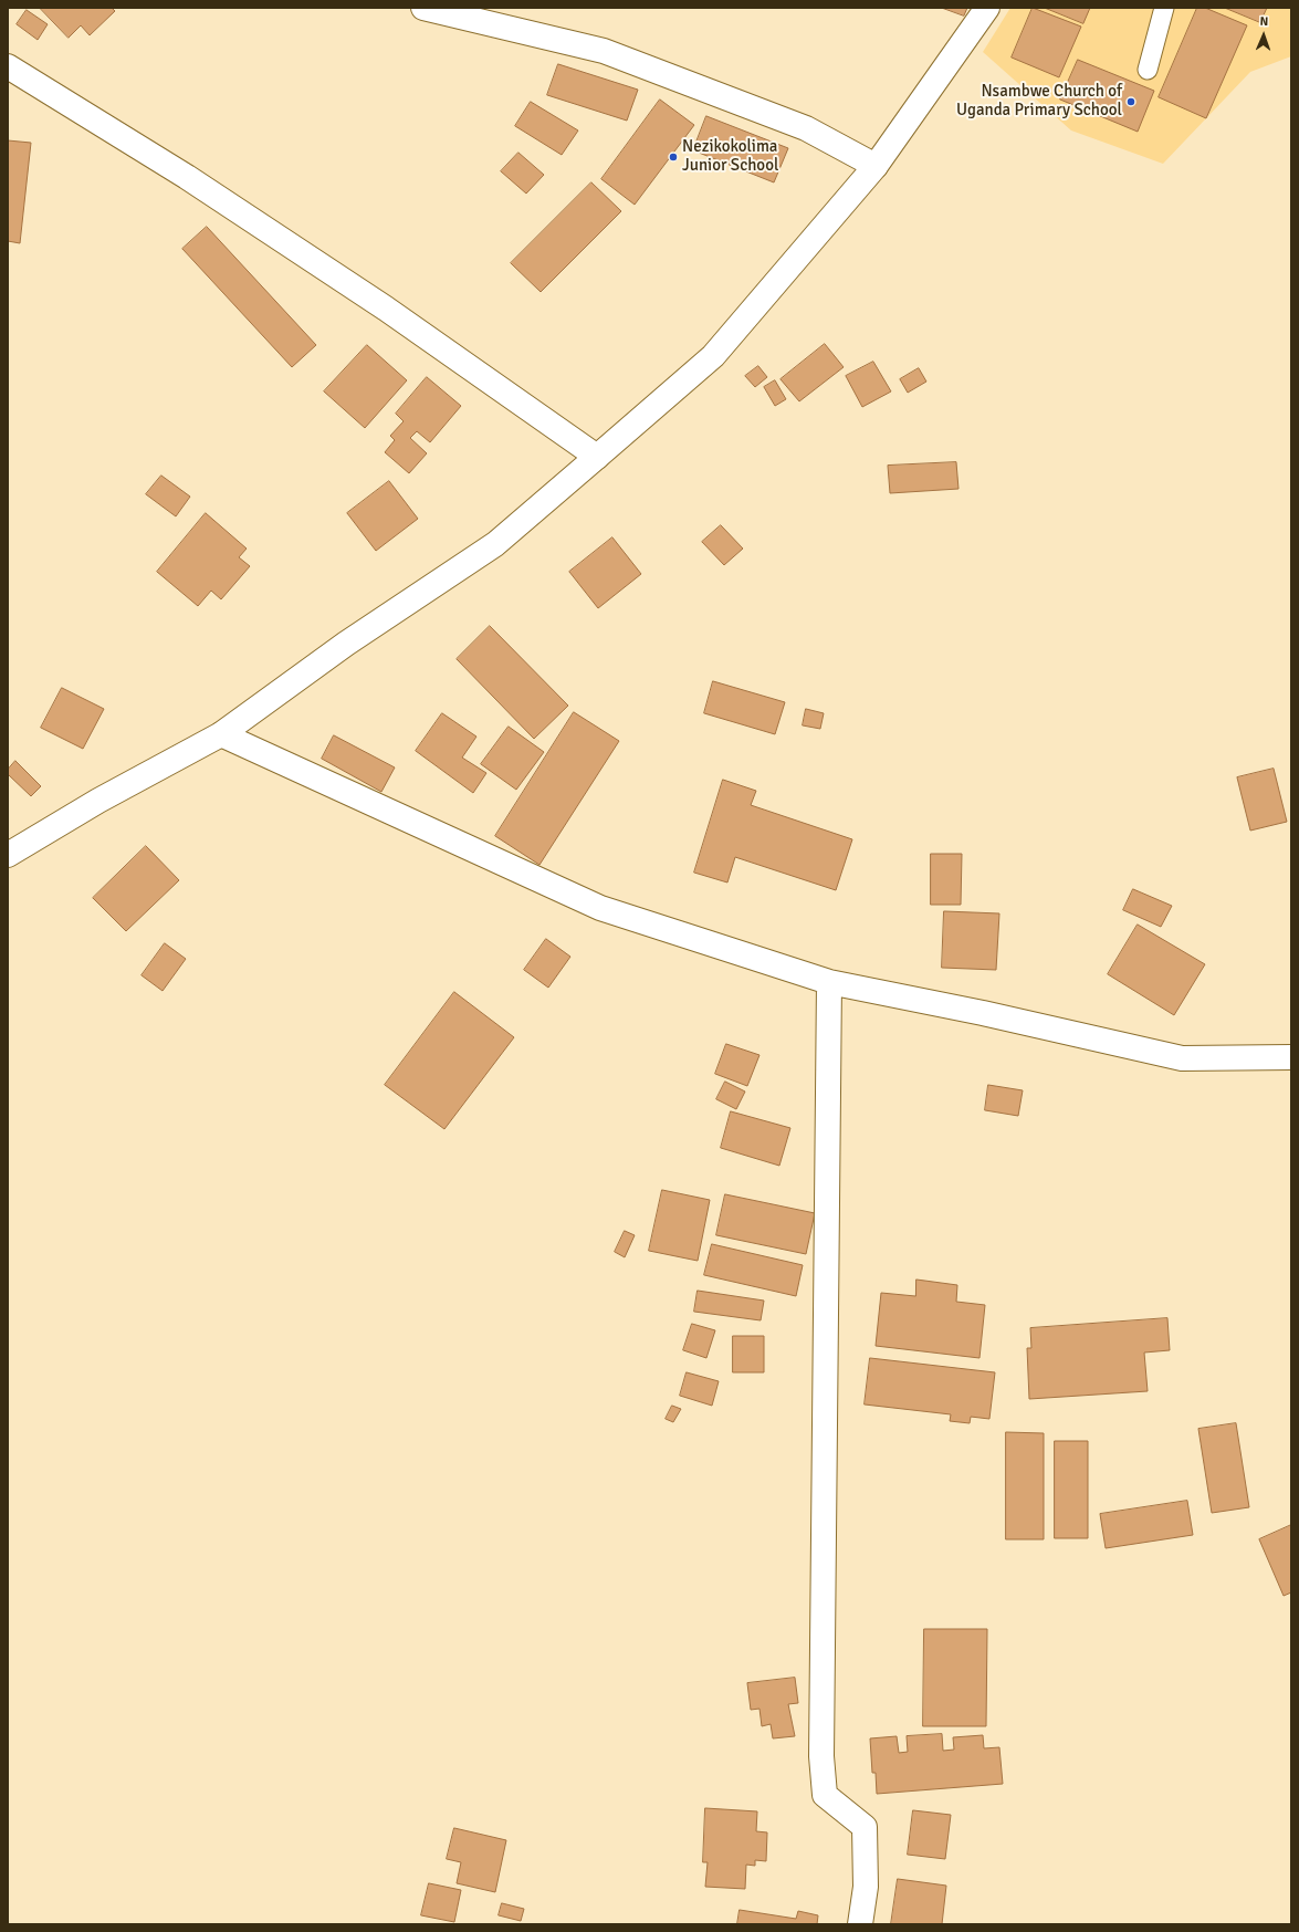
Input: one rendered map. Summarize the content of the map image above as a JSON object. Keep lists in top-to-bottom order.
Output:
{
  "places": ["Nsambwe Church of Uganda Primary School", "Nezikokolima Junior School"],
  "north": "top"
}
